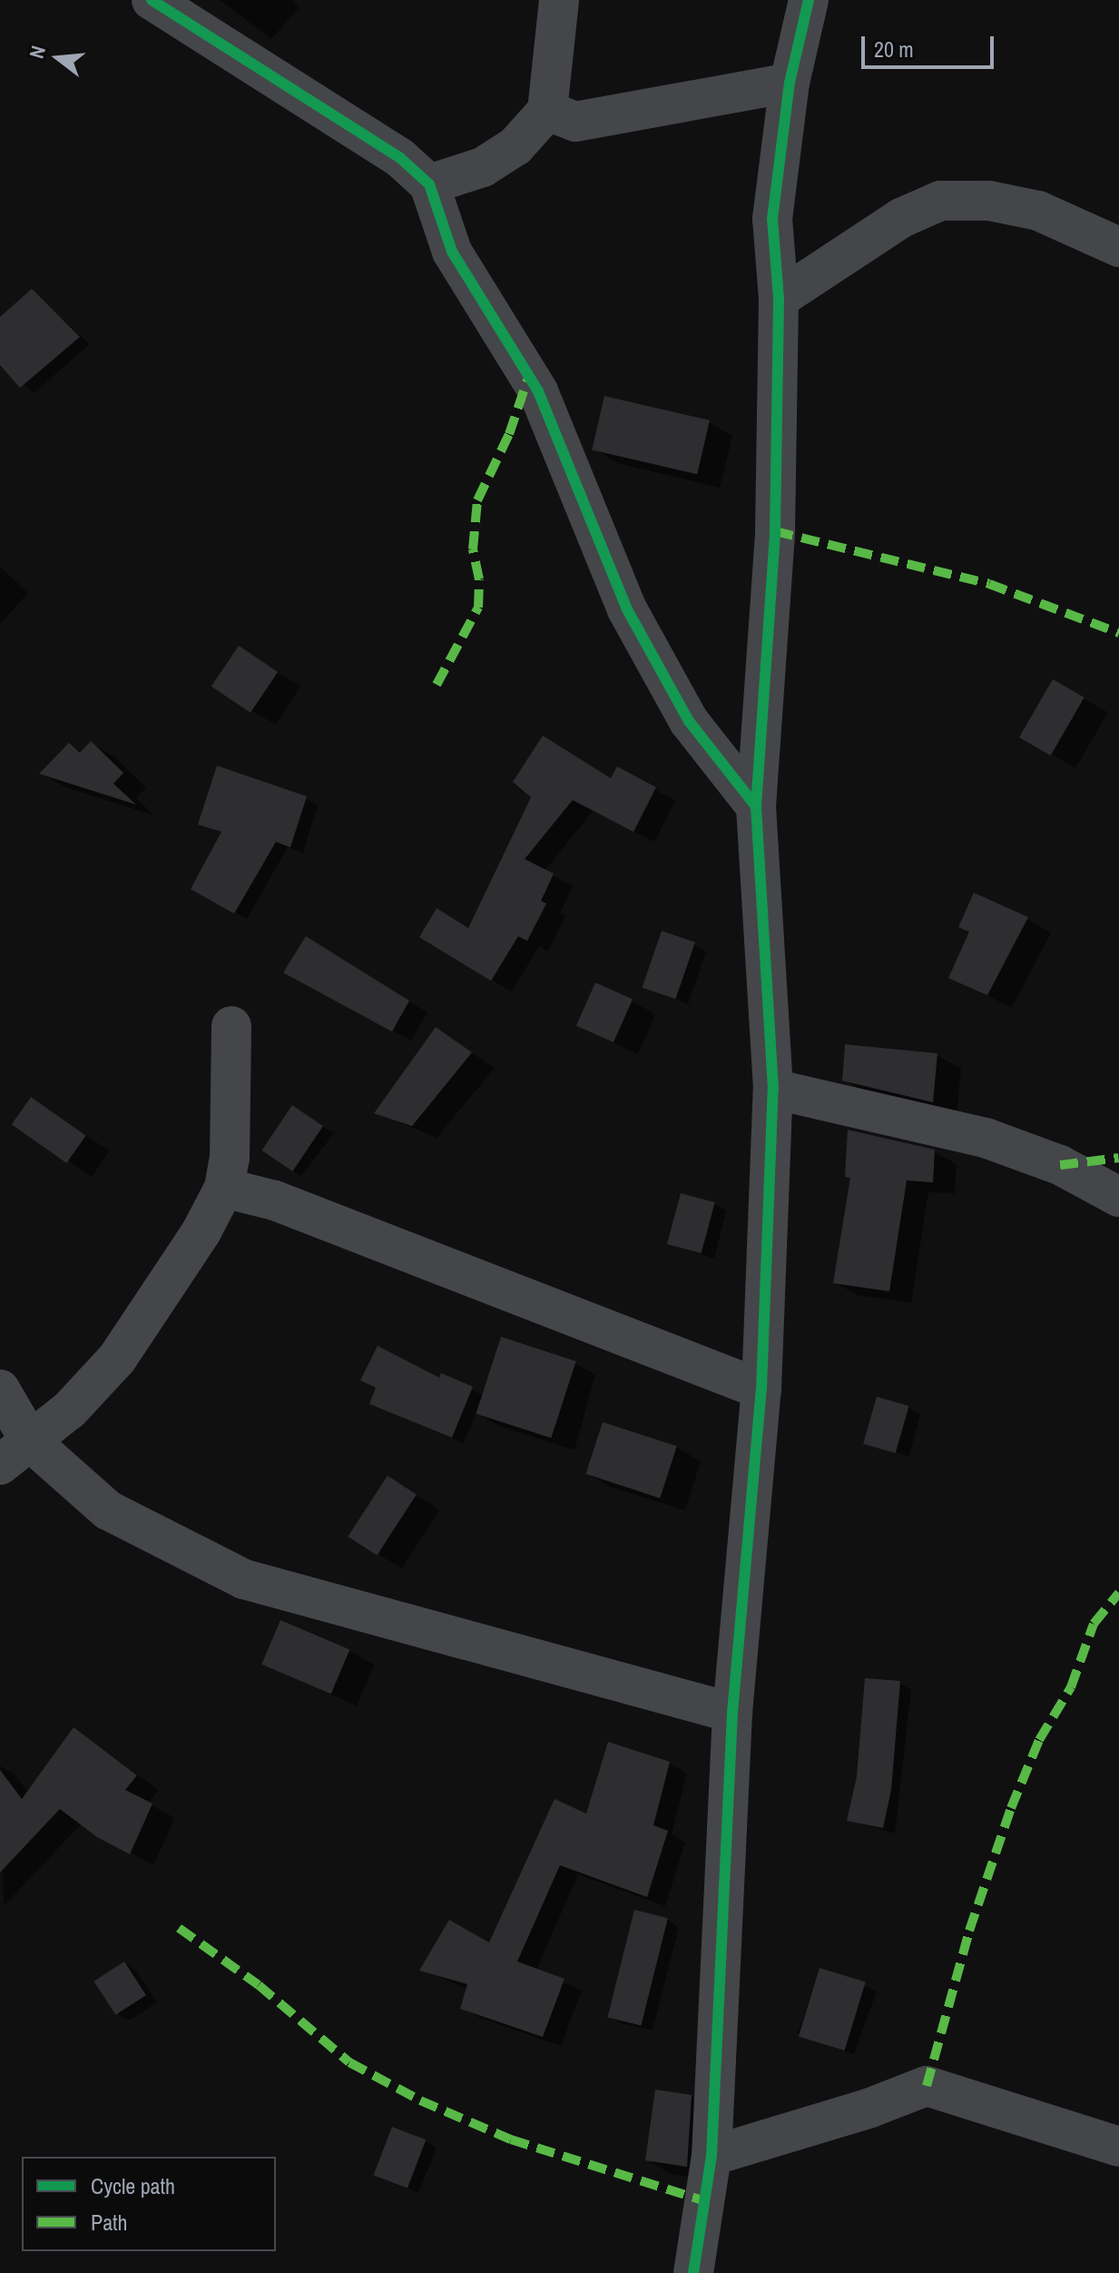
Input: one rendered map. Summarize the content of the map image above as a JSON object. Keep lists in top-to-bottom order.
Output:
{
  "legend": ["Cycle path", "Path"],
  "scale_bar": "20 m",
  "north": "left"
}
